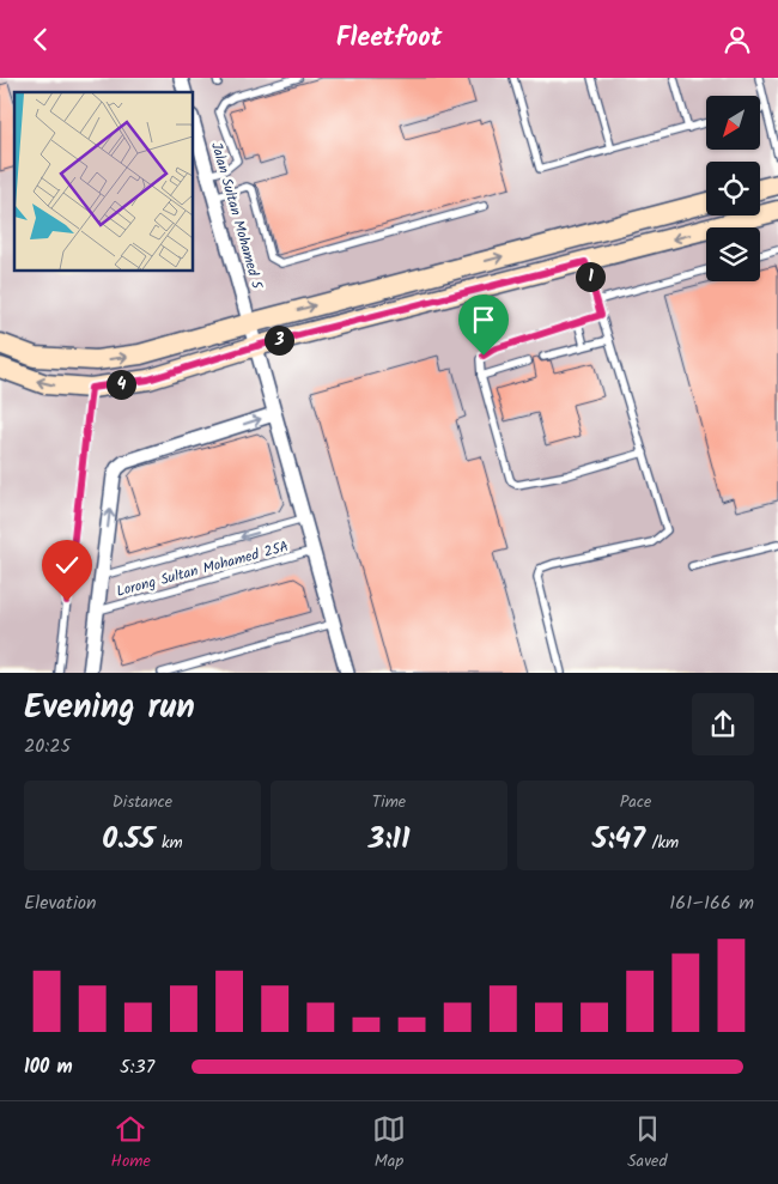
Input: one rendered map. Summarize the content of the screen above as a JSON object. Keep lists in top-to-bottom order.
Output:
{
  "streets": {
    "street": ["Jalan Sultan Mohamed 5"],
    "lane": ["Lorong Sultan Mohamed 25A"]
  },
  "crossings": [
    ["Jalan Sultan Mohamed 5", "Lorong Sultan Mohamed 25A"]
  ],
  "north": "bottom left",
  "page": {
    "header": "Fleetfoot",
    "pins": ["1", "3", "4"],
    "heading": ["Evening run", "20:25"],
    "stats": [
      ["Distance", "0.55 km"],
      ["Time", "3:11"],
      ["Pace", "5:47 /km"]
    ],
    "chart": ["Elevation", "161–166 m"],
    "list": [
      {
        "name": "100 m",
        "note": "5:37"
      }
    ],
    "tabs": ["Home", "Map", "Saved"]
  }
}
